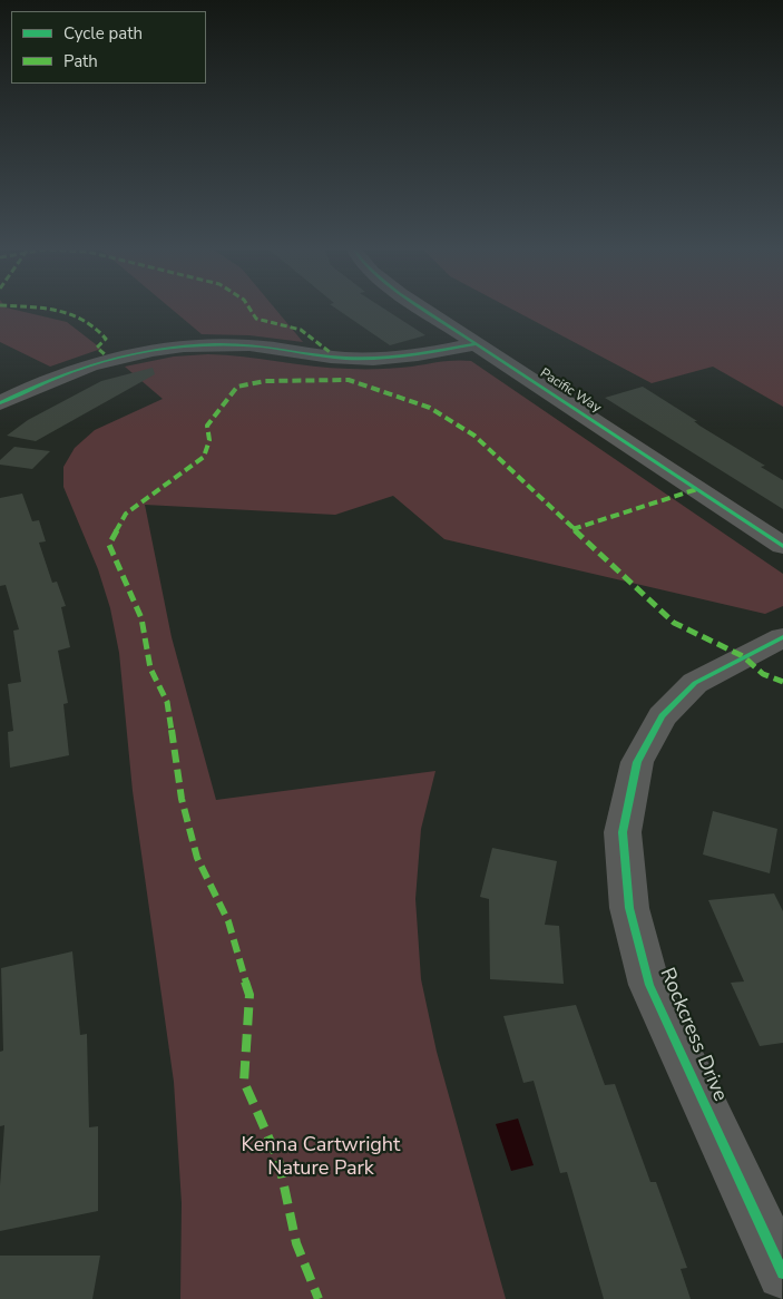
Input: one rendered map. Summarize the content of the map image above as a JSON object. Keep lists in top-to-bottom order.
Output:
{
  "streets": {
    "street": ["Pacific Way", "Rockcress Drive"]
  },
  "parks": ["Kenna Cartwright Nature Park"],
  "legend": ["Cycle path", "Path"]
}
